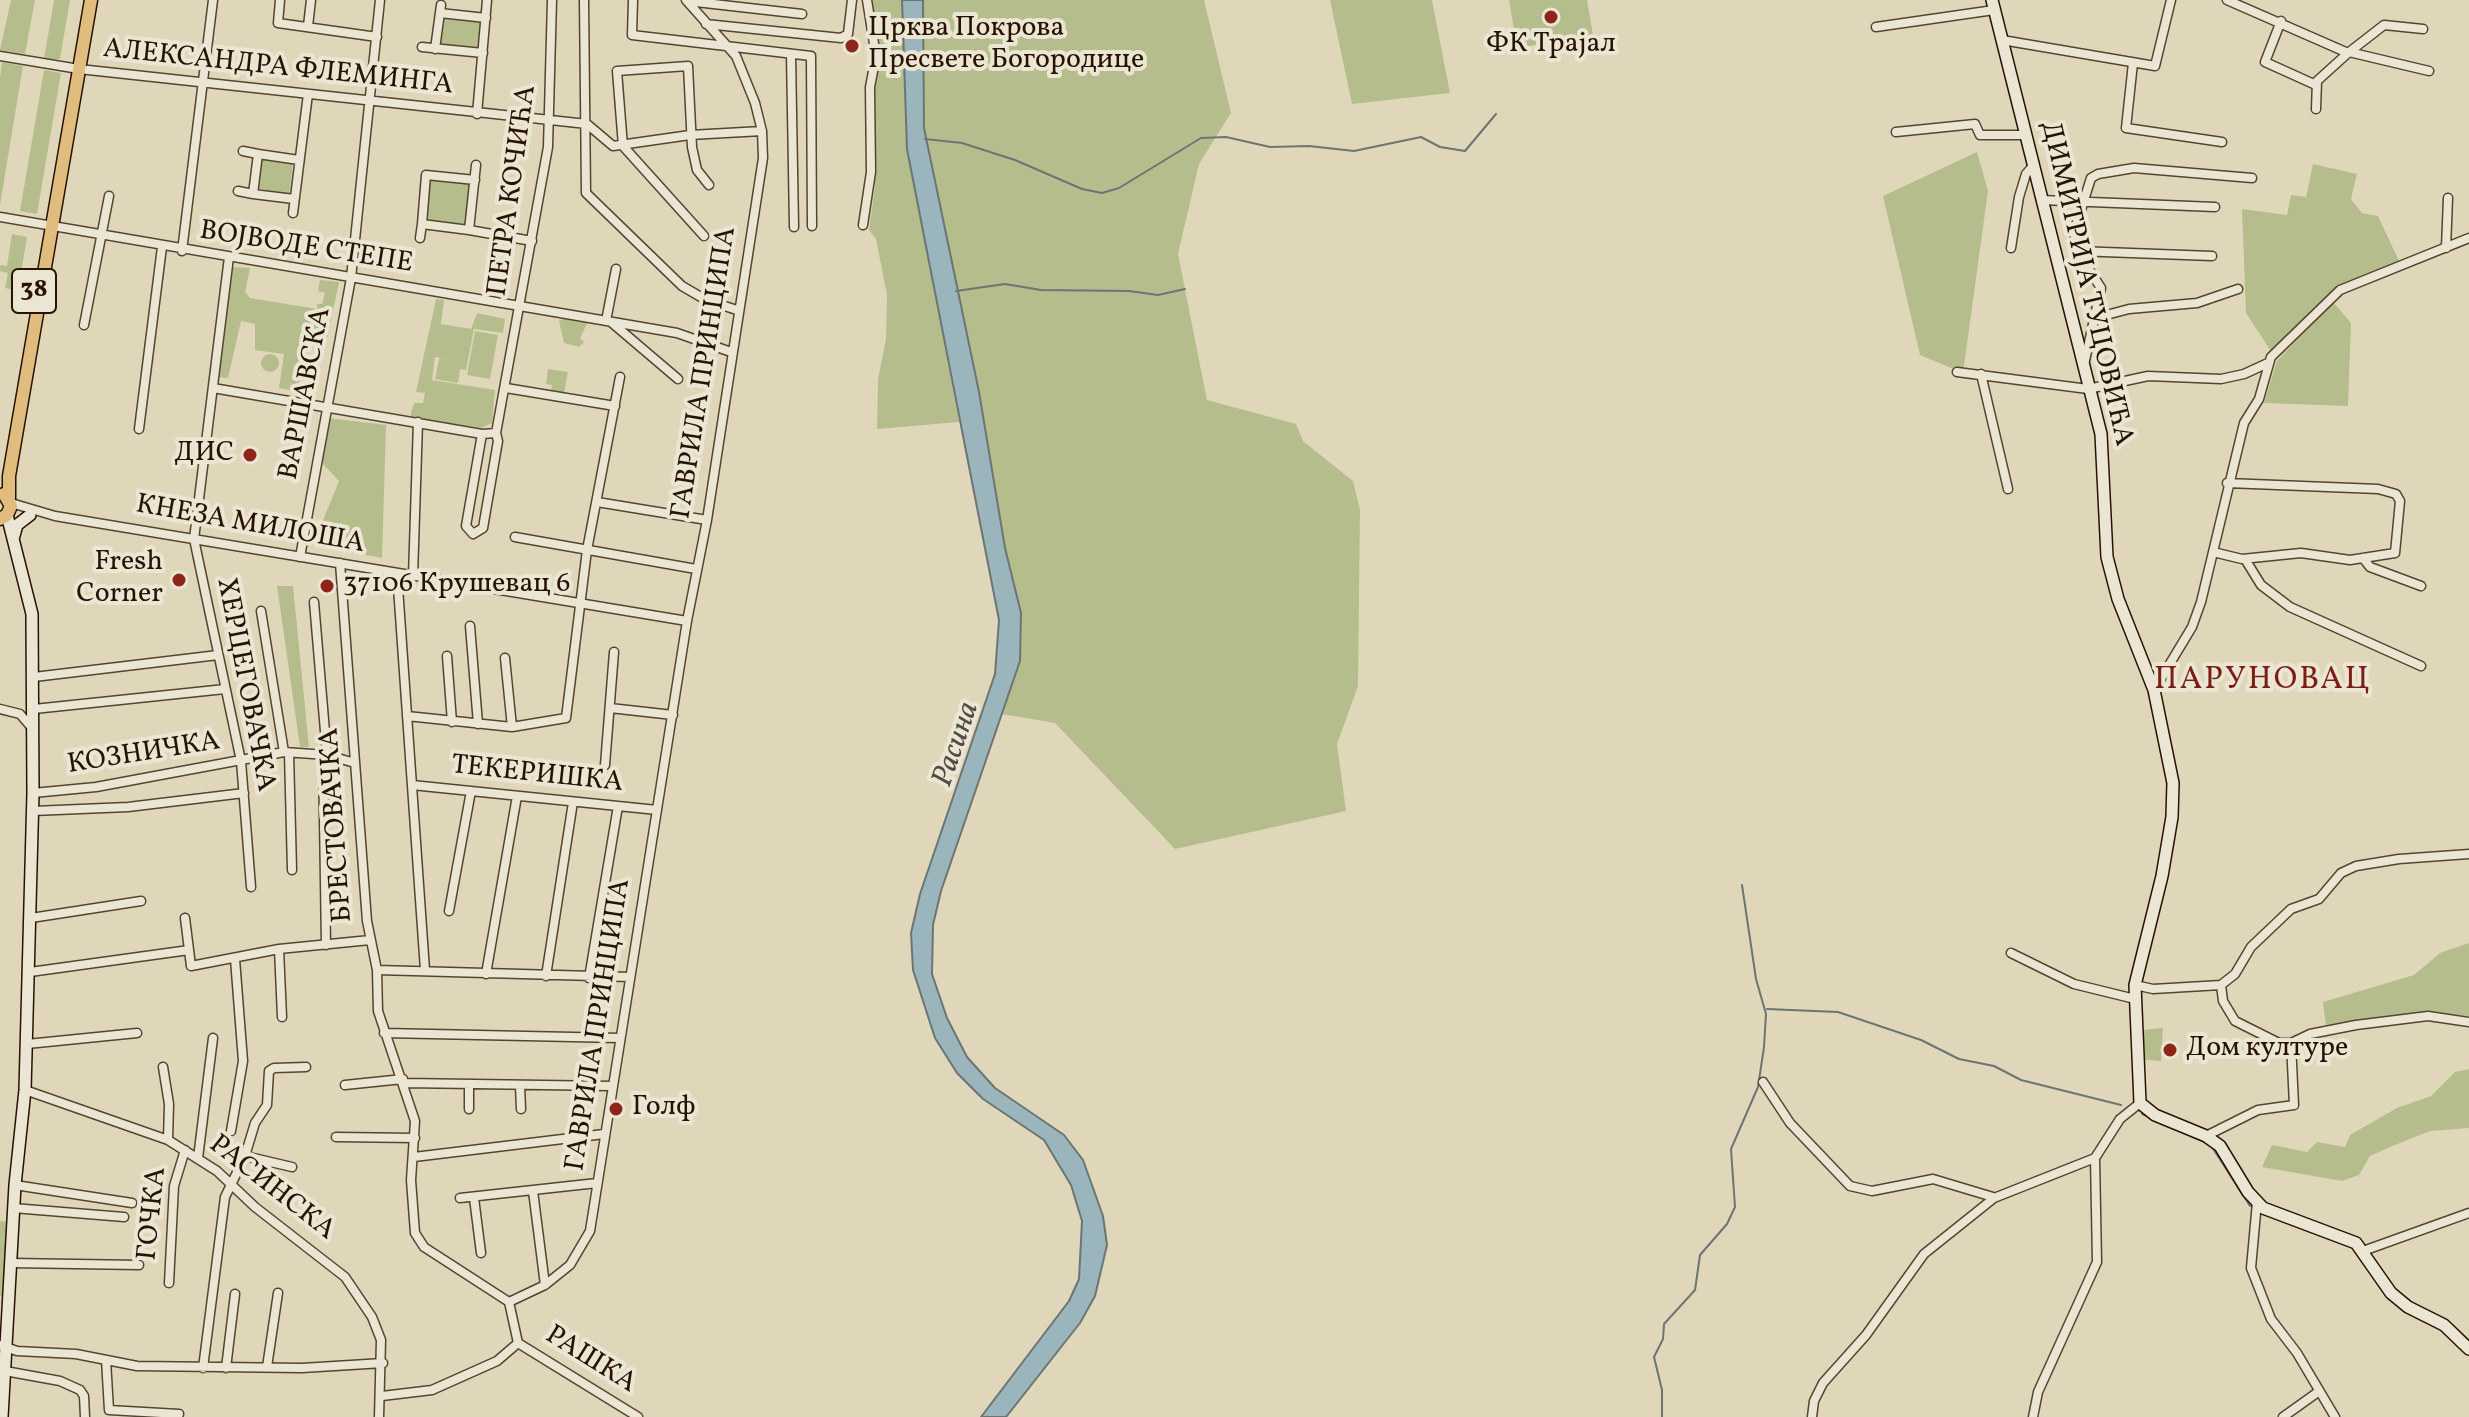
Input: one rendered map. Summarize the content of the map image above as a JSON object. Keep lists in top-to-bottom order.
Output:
{
  "streets": {
    "main road": ["38"],
    "street": [
      "АЛЕКСАНДРА ФЛЕМИНГА",
      "ПЕТРА КОЧИЋА",
      "ВОЈВОДЕ СТЕПЕ",
      "ДИМИТРИЈА ТУЦОВИЋА",
      "ГАВРИЛА ПРИНЦИПА",
      "ВАРШАВСКА",
      "КНЕЗА МИЛОША",
      "ХЕРЦЕГОВАЧКА",
      "КОЗНИЧКА",
      "ТЕКЕРИШКА",
      "БРЕСТОВАЧКА",
      "РАСИНСКА",
      "ГОЧКА",
      "РАШКА"
    ]
  },
  "crossings": [
    ["АЛЕКСАНДРА ФЛЕМИНГА", "ПЕТРА КОЧИЋА"],
    ["АЛЕКСАНДРА ФЛЕМИНГА", "38"],
    ["АЛЕКСАНДРА ФЛЕМИНГА", "ВАРШАВСКА"],
    ["ПЕТРА КОЧИЋА", "ВОЈВОДЕ СТЕПЕ"],
    ["ВОЈВОДЕ СТЕПЕ", "38"],
    ["ВОЈВОДЕ СТЕПЕ", "ГАВРИЛА ПРИНЦИПА"],
    ["ВОЈВОДЕ СТЕПЕ", "ВАРШАВСКА"],
    ["ВОЈВОДЕ СТЕПЕ", "ХЕРЦЕГОВАЧКА"],
    ["38", "КНЕЗА МИЛОША"],
    ["ГАВРИЛА ПРИНЦИПА", "КНЕЗА МИЛОША"],
    ["ГАВРИЛА ПРИНЦИПА", "ТЕКЕРИШКА"],
    ["ГАВРИЛА ПРИНЦИПА", "БРЕСТОВАЧКА"],
    ["ГАВРИЛА ПРИНЦИПА", "РАШКА"],
    ["ВАРШАВСКА", "КНЕЗА МИЛОША"],
    ["КНЕЗА МИЛОША", "ХЕРЦЕГОВАЧКА"],
    ["КНЕЗА МИЛОША", "БРЕСТОВАЧКА"],
    ["ХЕРЦЕГОВАЧКА", "КОЗНИЧКА"],
    ["КОЗНИЧКА", "БРЕСТОВАЧКА"],
    ["БРЕСТОВАЧКА", "РАШКА"],
    ["РАСИНСКА", "ГОЧКА"],
    ["РАСИНСКА", "РАШКА"]
  ],
  "districts": ["ПАРУНОВАЦ"],
  "water": ["Расина"],
  "places": [
    "ФК Трајал",
    "Црква Покрова Пресвете Богородице",
    "ДИС",
    "Fresh Corner",
    "37106 Крушевац 6",
    "Дом културе",
    "Голф"
  ]
}
